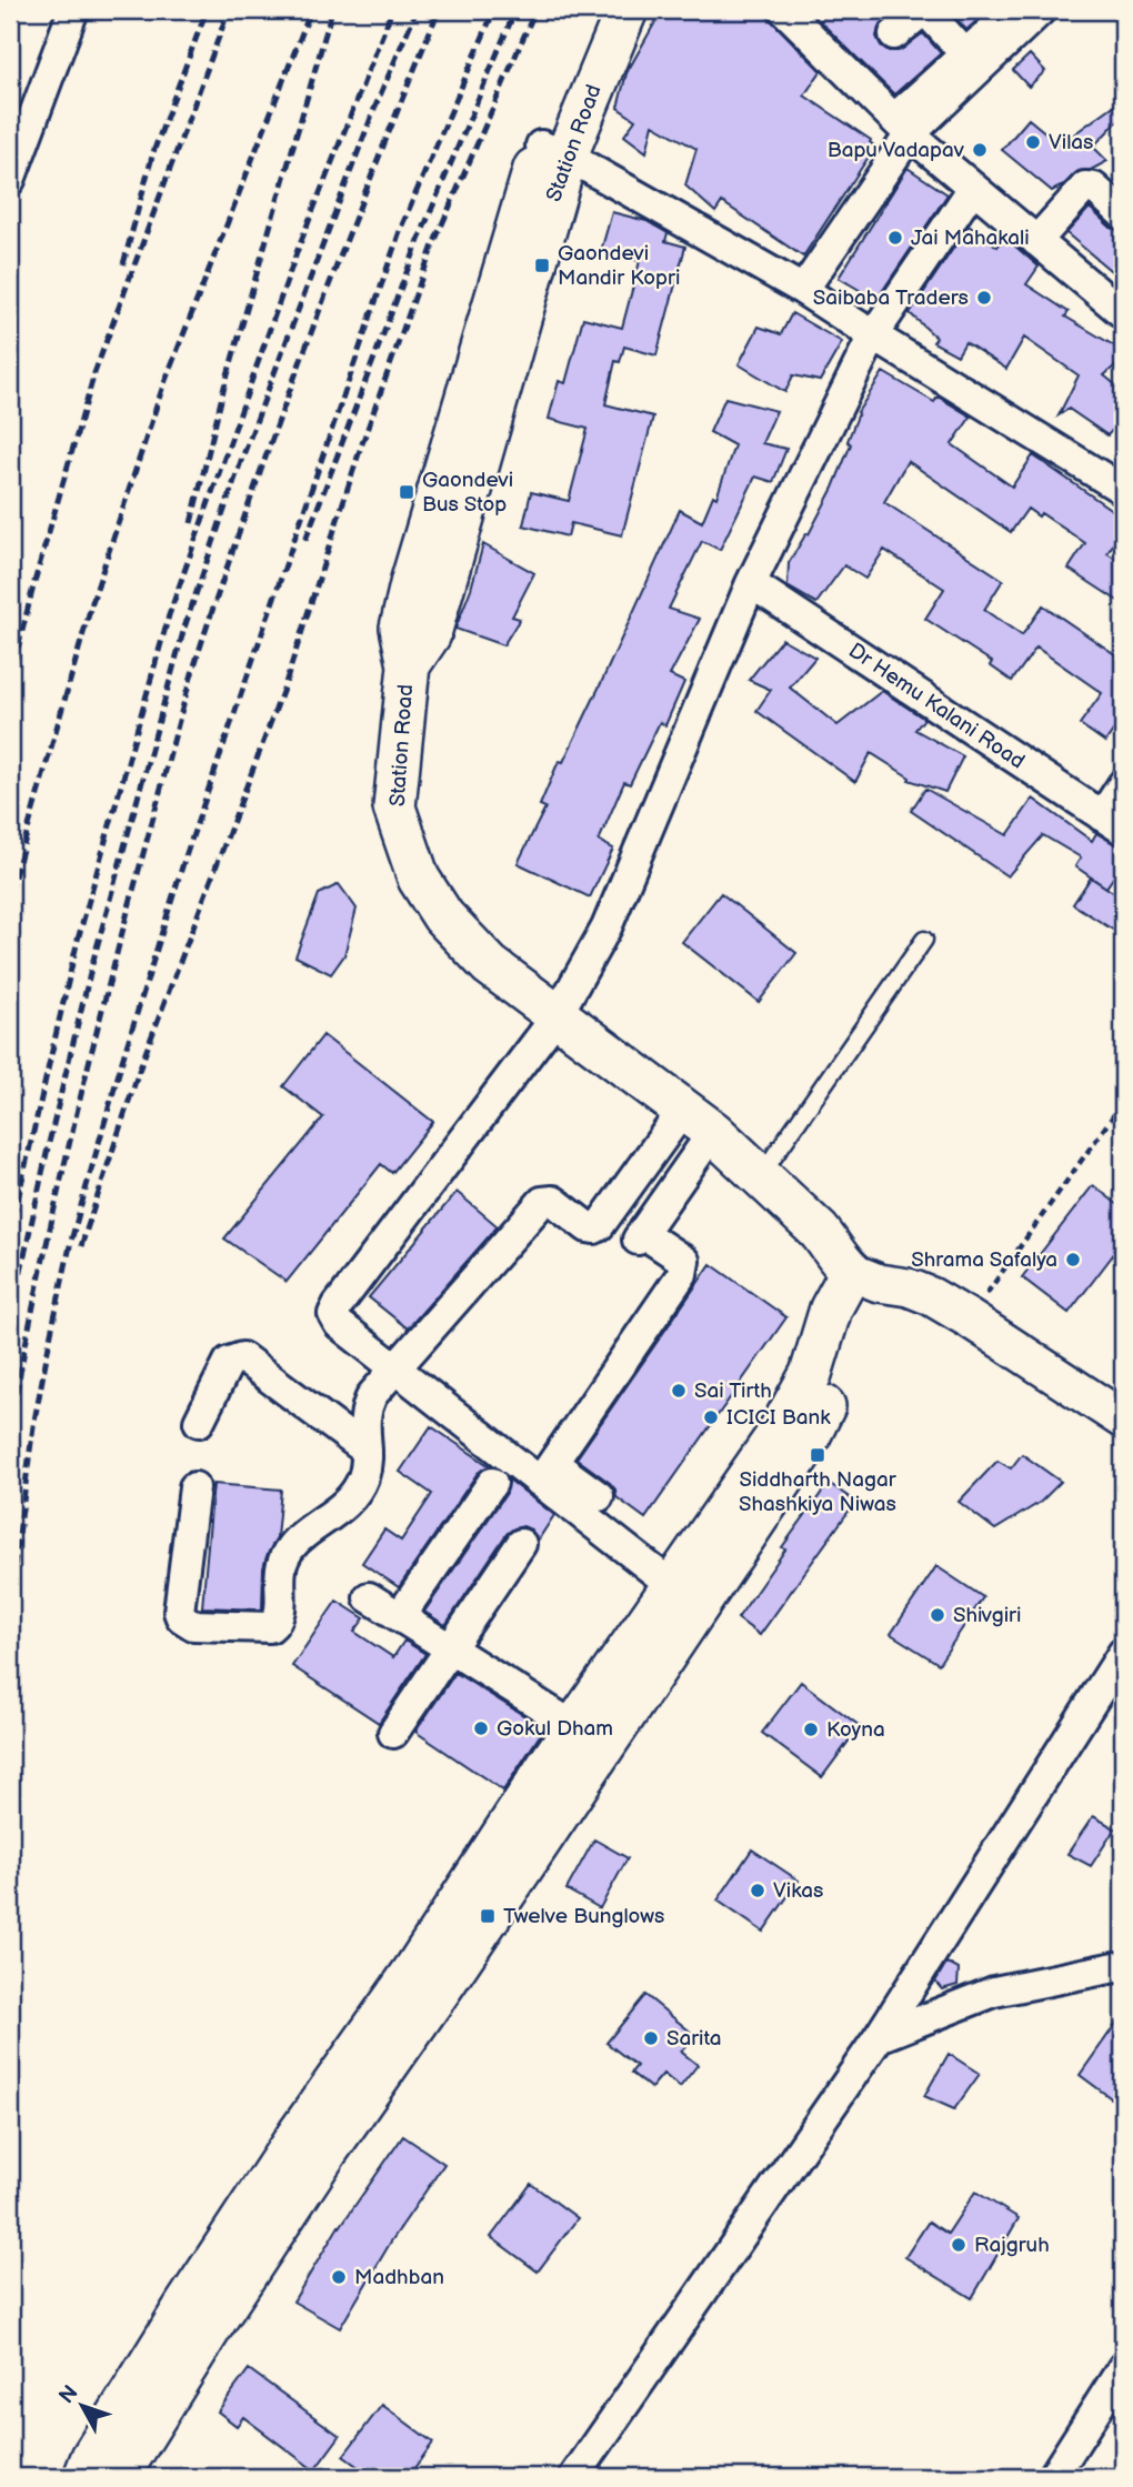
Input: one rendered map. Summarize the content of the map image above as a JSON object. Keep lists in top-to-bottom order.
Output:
{
  "streets": {
    "main road": ["Station Road"],
    "street": ["Dr Hemu Kalani Road"]
  },
  "places": {
    "other": [
      "Vilas",
      "Bapu Vadapav",
      "Jai Mahakali",
      "Saibaba Traders",
      "Shrama Safalya",
      "Sai Tirth",
      "ICICI Bank",
      "Shivgiri",
      "Gokul Dham",
      "Koyna",
      "Vikas",
      "Sarita",
      "Rajgruh",
      "Madhban"
    ],
    "transit": [
      "Gaondevi Mandir Kopri",
      "Gaondevi Bus Stop",
      "Siddharth Nagar Shashkiya Niwas",
      "Twelve Bunglows"
    ]
  },
  "north": "top left"
}
